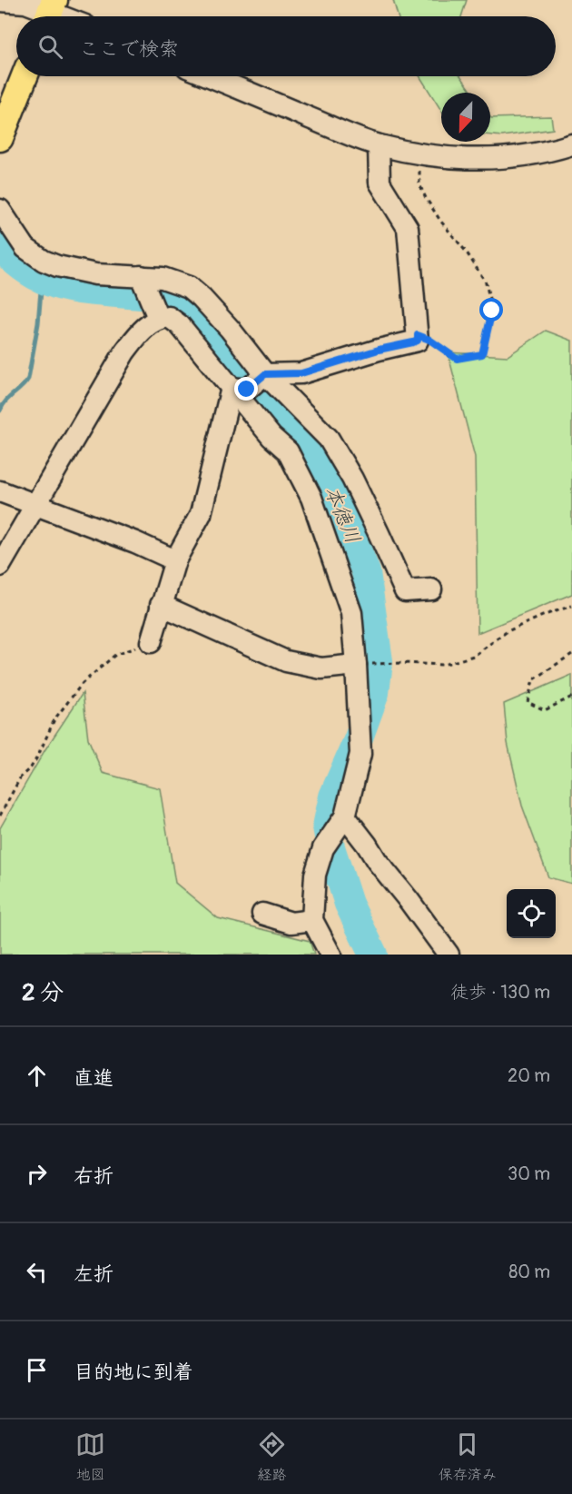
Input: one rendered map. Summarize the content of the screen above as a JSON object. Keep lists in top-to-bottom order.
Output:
{
  "water": ["本徳川"],
  "north": "bottom",
  "page": {
    "search": "ここで検索",
    "heading": ["2 分", "徒歩 · 130 m"],
    "list": [
      ["直進", "20 m"],
      ["右折", "30 m"],
      ["左折", "80 m"],
      "目的地に到着"
    ],
    "nav": ["地図", "経路", "保存済み"]
  }
}
